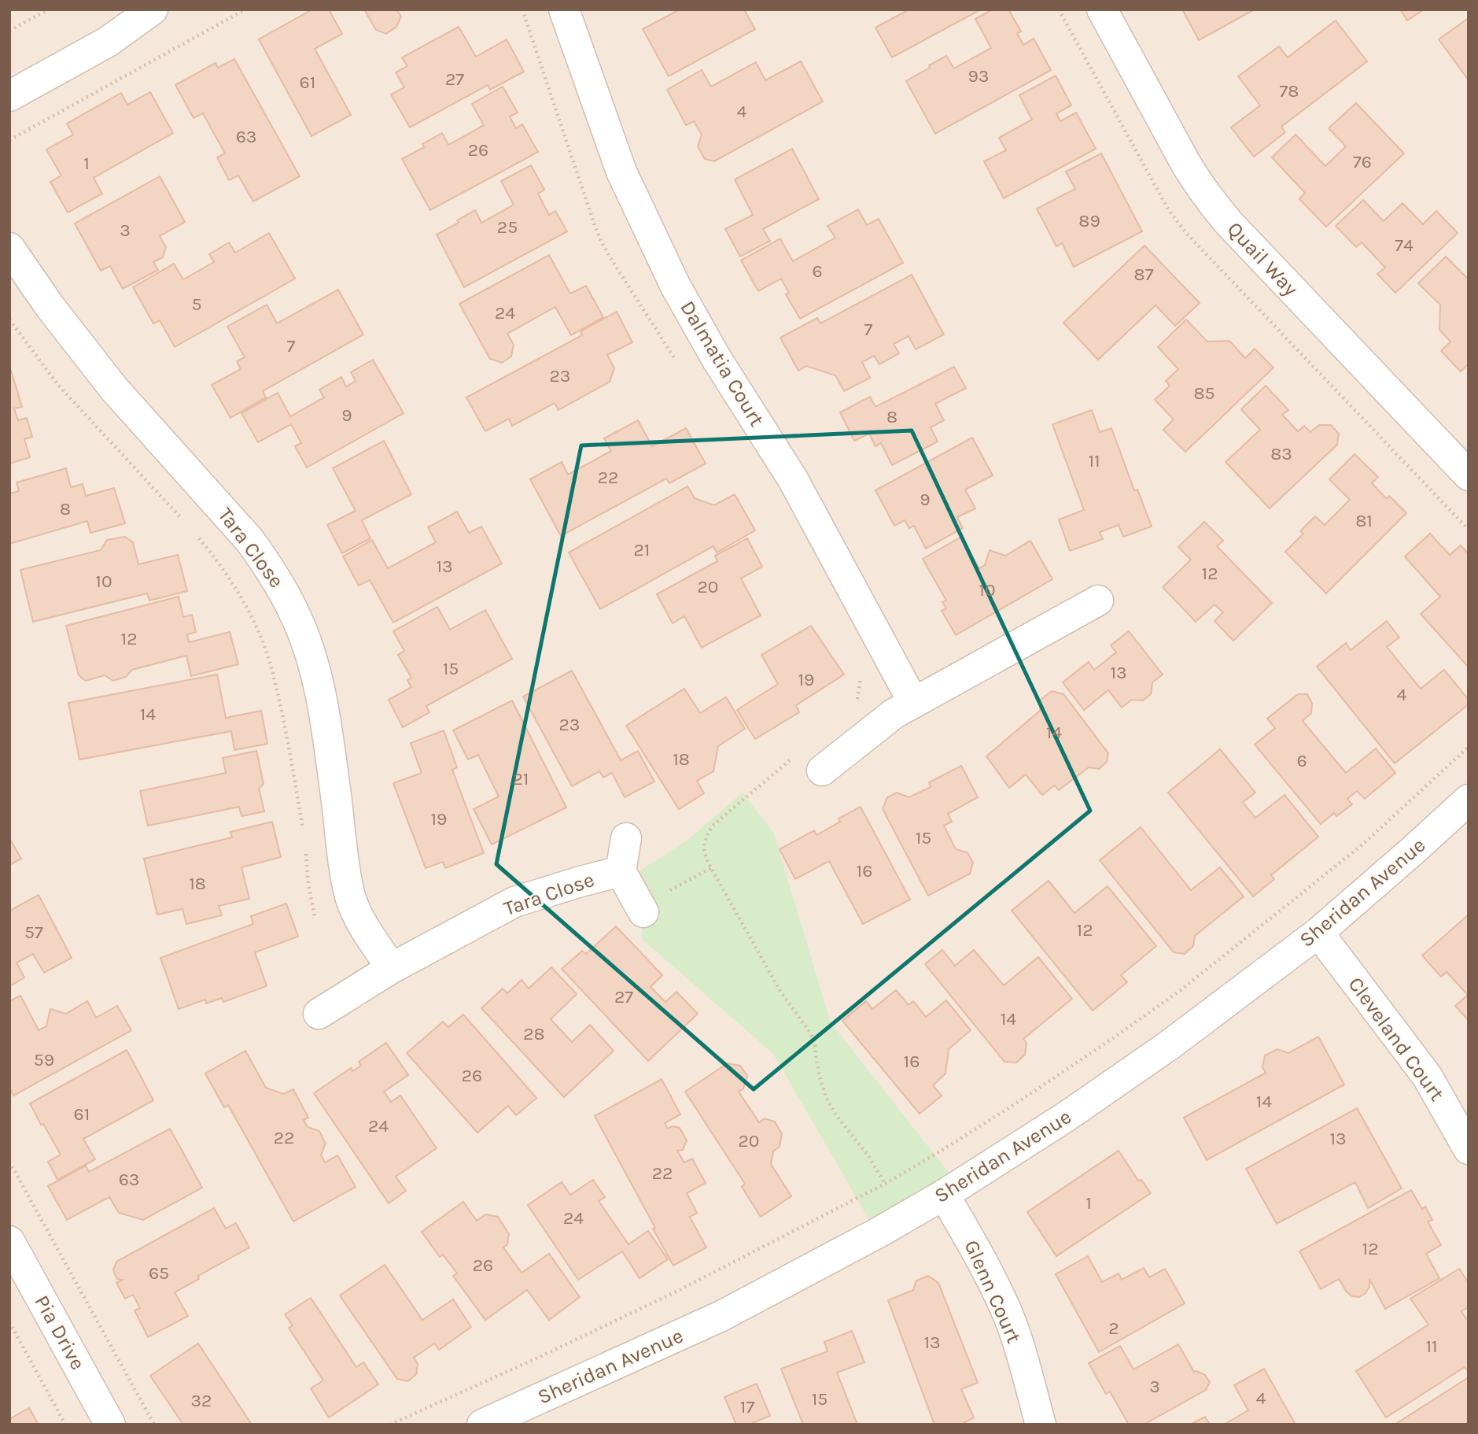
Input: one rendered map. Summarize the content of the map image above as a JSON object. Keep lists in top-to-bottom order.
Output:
{
  "streets": {
    "street": [
      "Quail Way",
      "Dalmatia Court",
      "Tara Close",
      "Sheridan Avenue",
      "Cleveland Court",
      "Glenn Court",
      "Pia Drive"
    ]
  },
  "crossings": [
    ["Sheridan Avenue", "Cleveland Court"],
    ["Sheridan Avenue", "Glenn Court"]
  ],
  "house_numbers": [
    "93",
    "27",
    "61",
    "78",
    "4",
    "63",
    "26",
    "76",
    "1",
    "89",
    "25",
    "3",
    "74",
    "6",
    "87",
    "5",
    "24",
    "7",
    "7",
    "23",
    "85",
    "9",
    "8",
    "83",
    "11",
    "22",
    "9",
    "8",
    "81",
    "21",
    "13",
    "12",
    "10",
    "20",
    "10",
    "12",
    "15",
    "13",
    "19",
    "4",
    "14",
    "23",
    "14",
    "18",
    "6",
    "21",
    "19",
    "15",
    "16",
    "18",
    "12",
    "57",
    "27",
    "14",
    "28",
    "59",
    "16",
    "26",
    "14",
    "61",
    "24",
    "22",
    "13",
    "20",
    "22",
    "63",
    "1",
    "24",
    "12",
    "26",
    "65",
    "2",
    "13",
    "11",
    "3",
    "4",
    "15",
    "32",
    "17"
  ]
}
